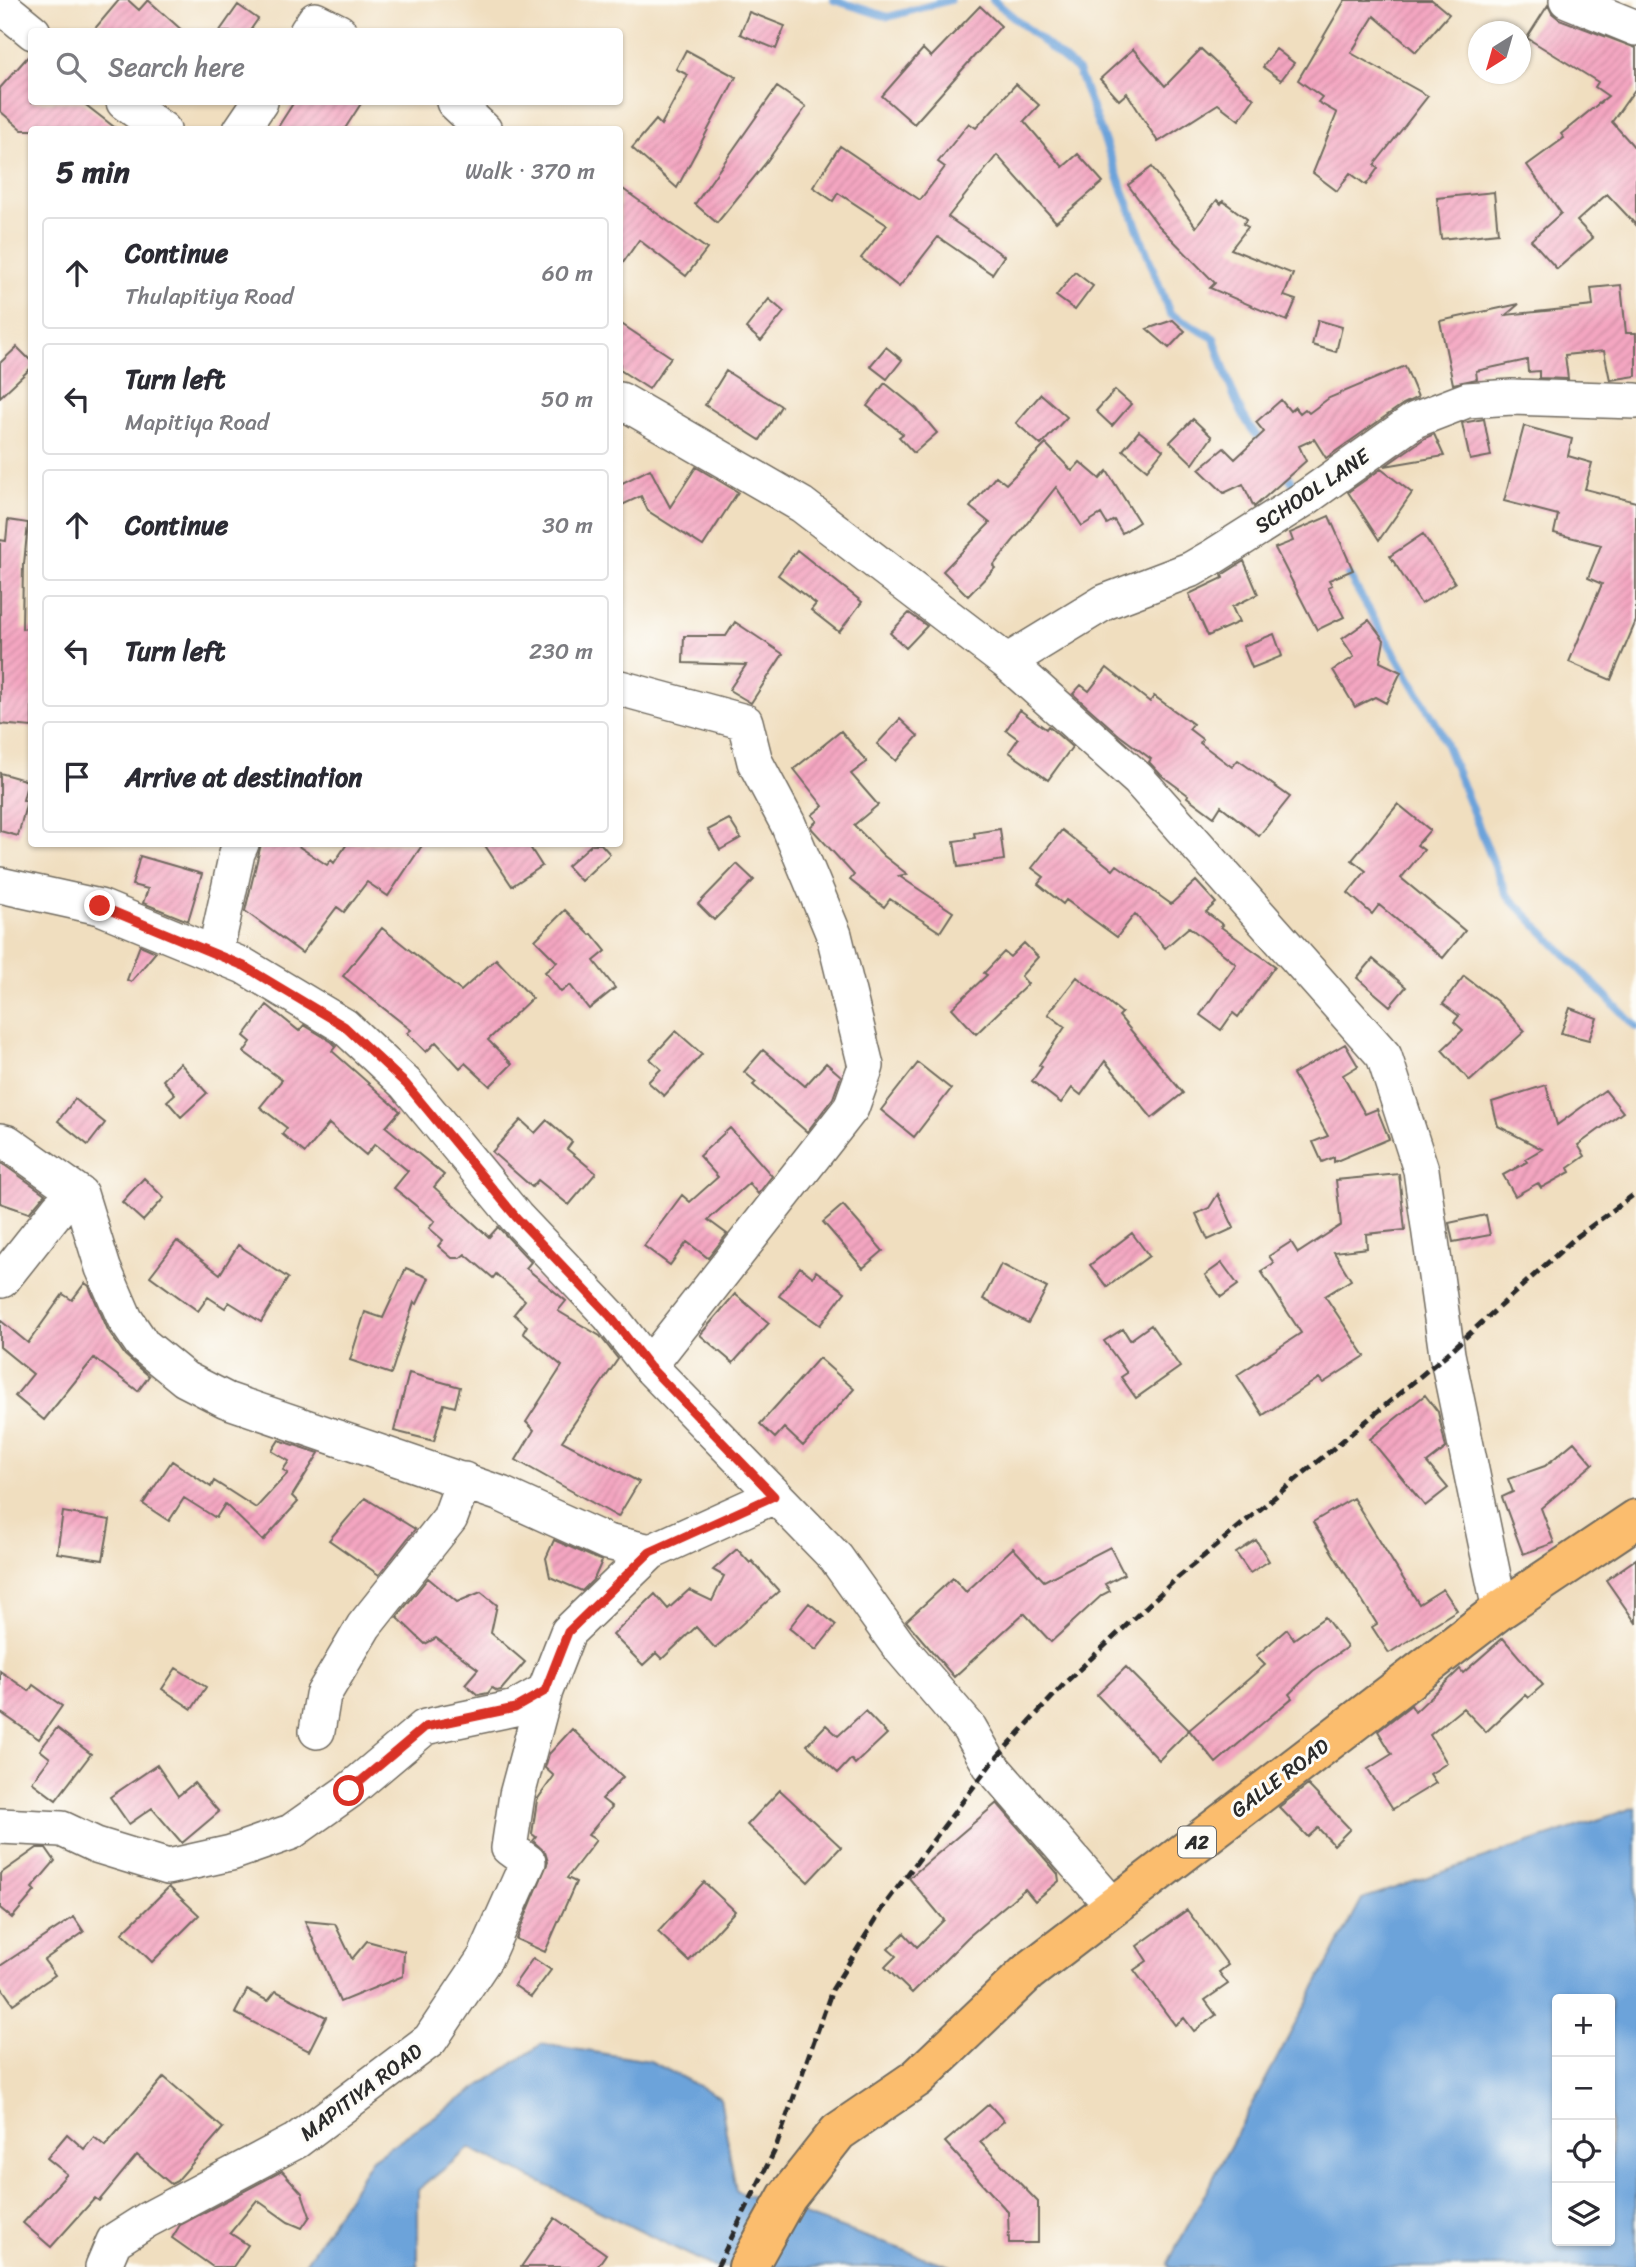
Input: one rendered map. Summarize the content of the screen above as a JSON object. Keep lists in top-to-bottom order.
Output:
{
  "streets": {
    "highway": ["GALLE ROAD", "A2"],
    "street": ["SCHOOL LANE", "MAPITIYA ROAD"]
  },
  "north": "bottom left",
  "page": {
    "search": "Search here",
    "heading": ["5 min", "Walk · 370 m"],
    "list": [
      ["Continue", "Thulapitiya Road", "60 m"],
      ["Turn left", "Mapitiya Road", "50 m"],
      ["Continue", "30 m"],
      ["Turn left", "230 m"],
      "Arrive at destination"
    ],
    "map_buttons": ["+", "−"]
  }
}
